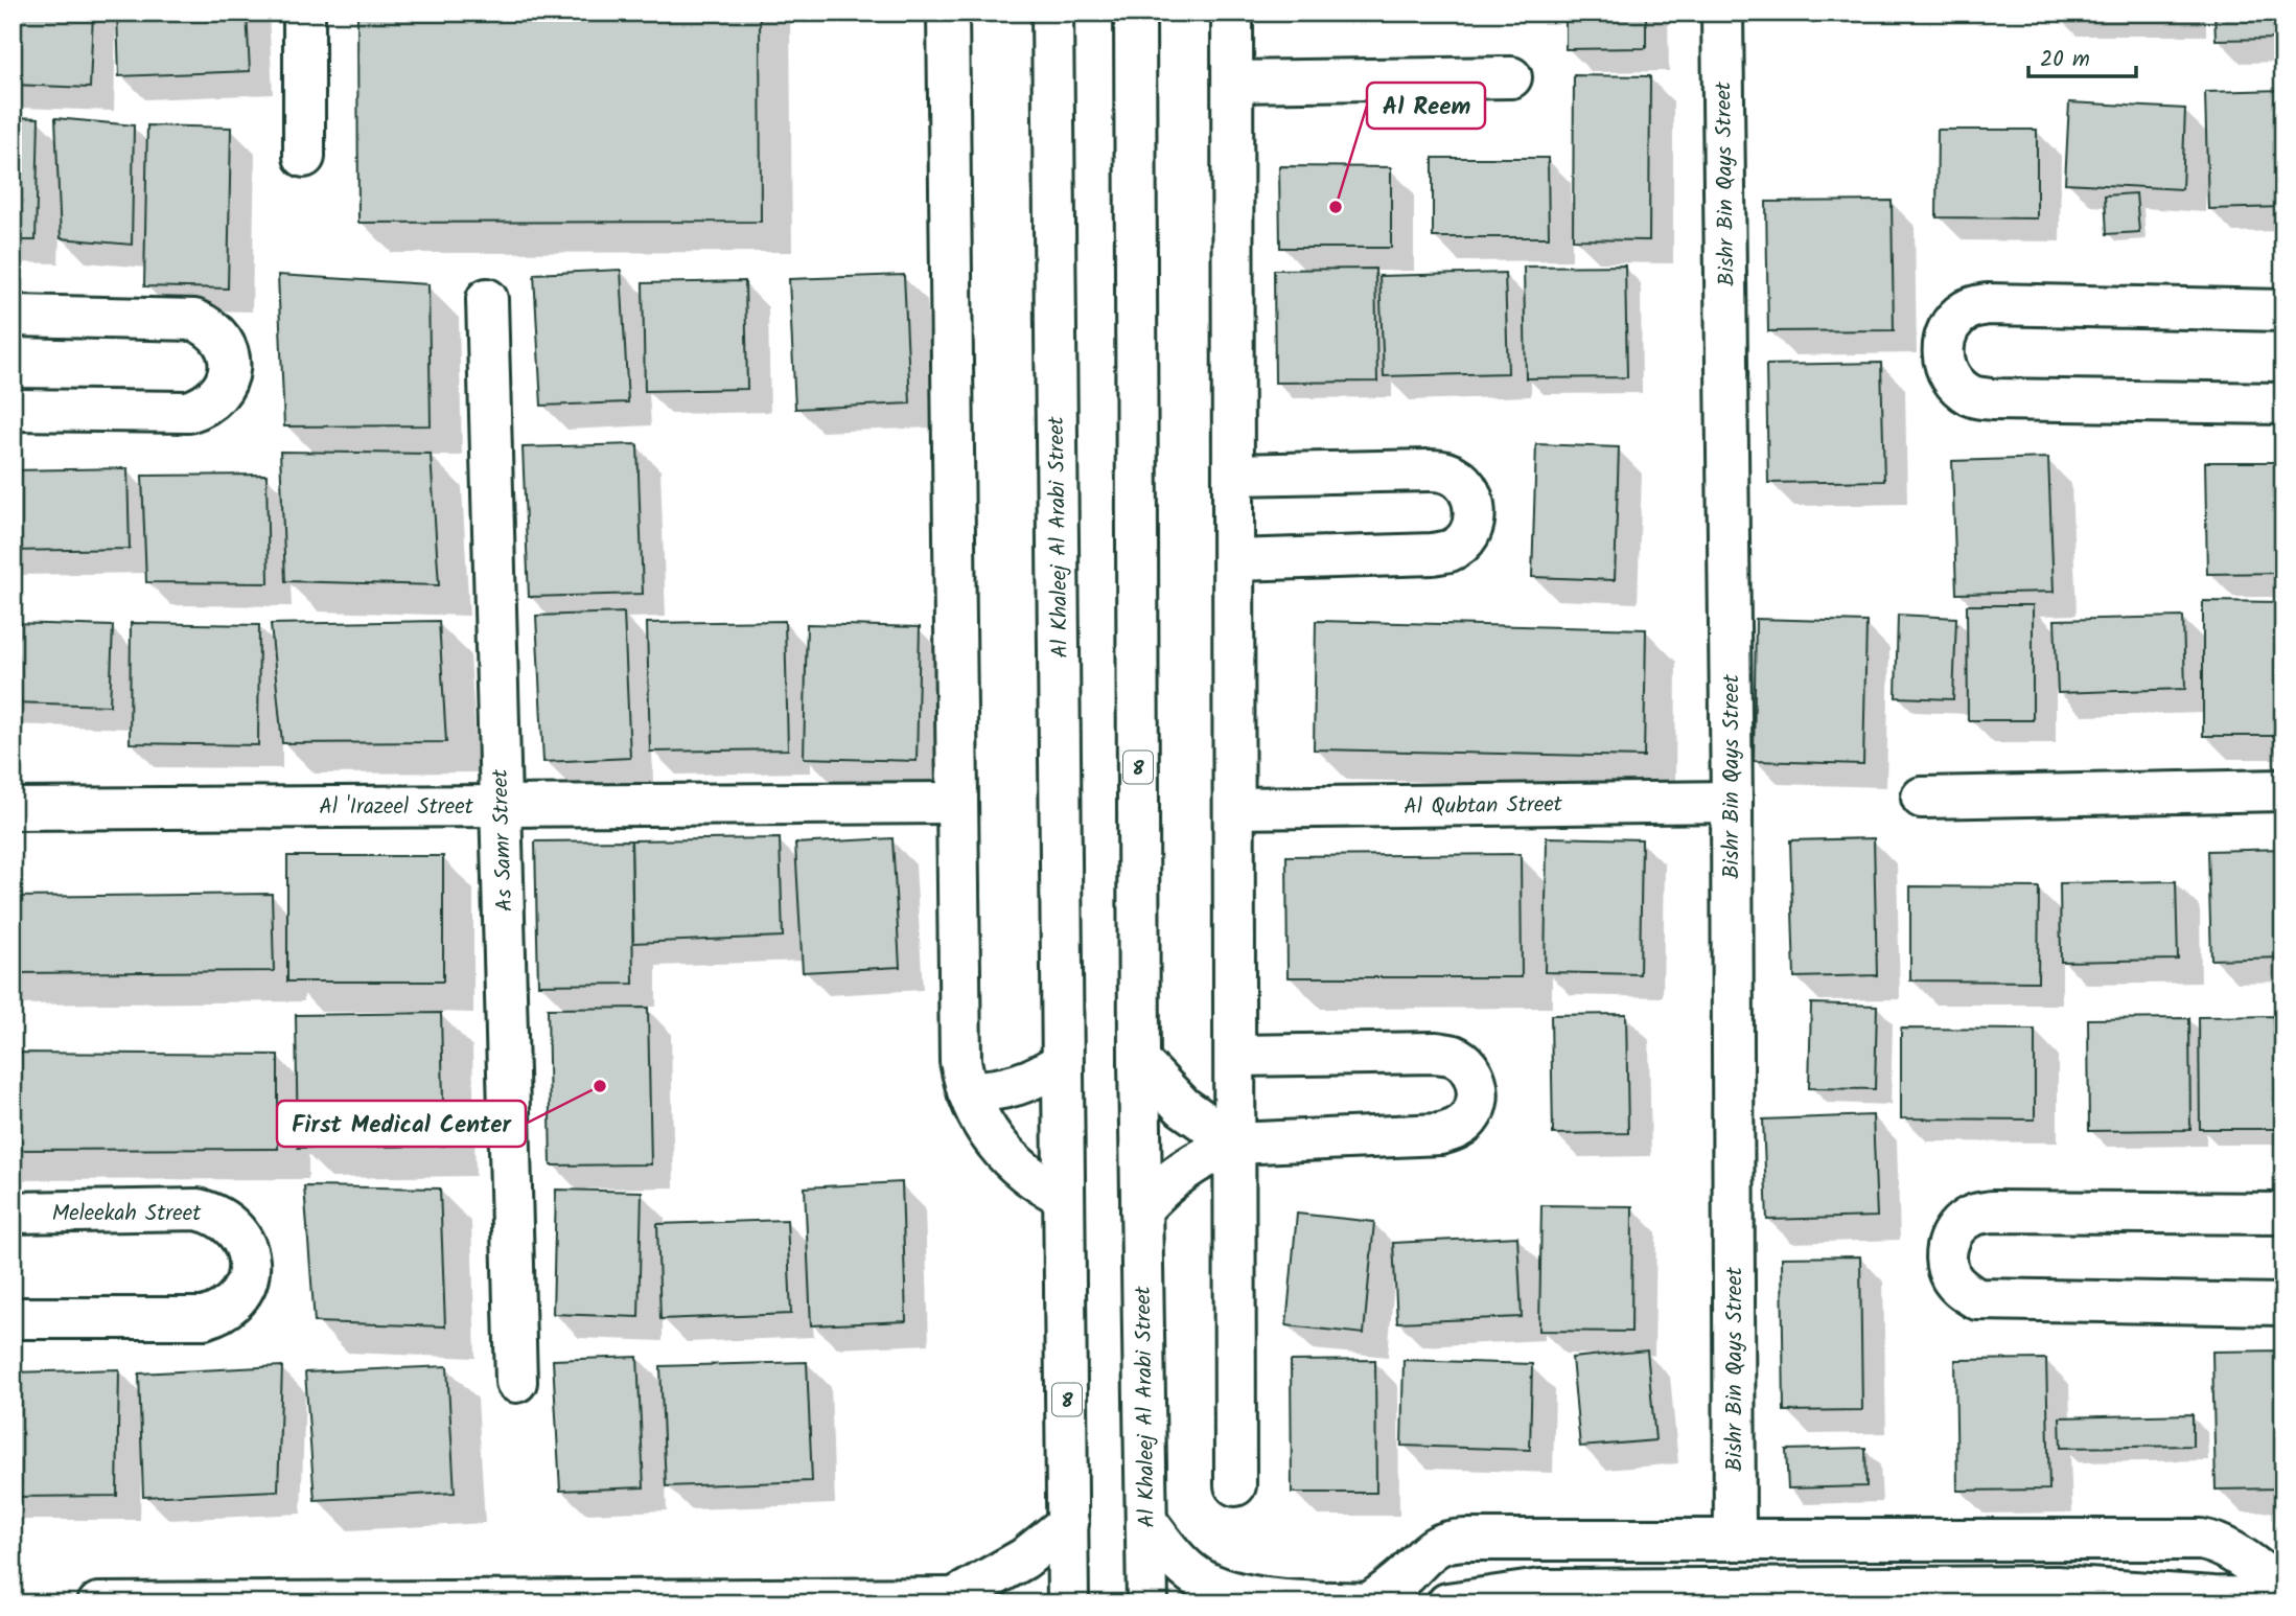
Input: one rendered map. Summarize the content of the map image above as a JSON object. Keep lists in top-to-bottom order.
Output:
{
  "streets": {
    "main road": [
      "Bishr Bin Qays Street",
      "Al Khaleej Al Arabi Street",
      "8",
      "Al Qubtan Street",
      "Al 'Irazeel Street",
      "As Samr Street",
      "Meleekah Street"
    ]
  },
  "crossings": [
    ["Bishr Bin Qays Street", "Al Qubtan Street"],
    ["Al 'Irazeel Street", "As Samr Street"]
  ],
  "places": ["Al Reem", "First Medical Center"],
  "scale_bar": "20 m"
}
